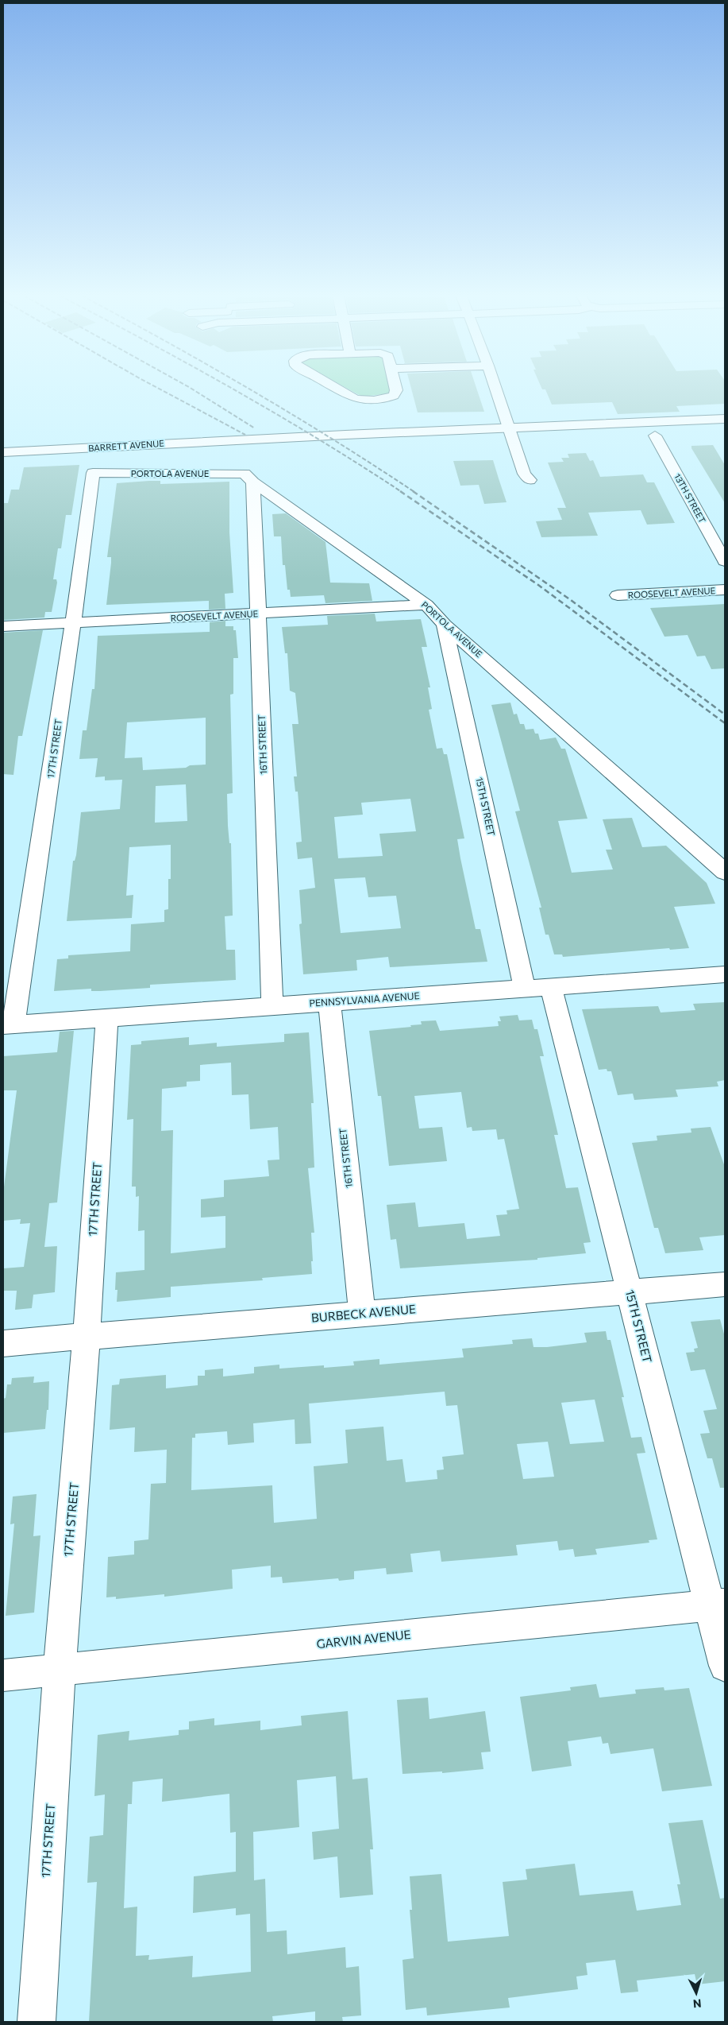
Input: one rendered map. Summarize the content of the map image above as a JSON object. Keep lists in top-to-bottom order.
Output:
{
  "streets": {
    "street": [
      "BARRETT AVENUE",
      "PORTOLA AVENUE",
      "13TH STREET",
      "ROOSEVELT AVENUE",
      "16TH STREET",
      "17TH STREET",
      "15TH STREET",
      "PENNSYLVANIA AVENUE",
      "BURBECK AVENUE",
      "GARVIN AVENUE"
    ]
  },
  "crossings": [
    ["PORTOLA AVENUE", "ROOSEVELT AVENUE"],
    ["PORTOLA AVENUE", "16TH STREET"],
    ["PORTOLA AVENUE", "17TH STREET"],
    ["PORTOLA AVENUE", "15TH STREET"],
    ["ROOSEVELT AVENUE", "16TH STREET"],
    ["ROOSEVELT AVENUE", "17TH STREET"],
    ["16TH STREET", "PENNSYLVANIA AVENUE"],
    ["16TH STREET", "BURBECK AVENUE"],
    ["17TH STREET", "PENNSYLVANIA AVENUE"],
    ["17TH STREET", "BURBECK AVENUE"],
    ["17TH STREET", "GARVIN AVENUE"],
    ["15TH STREET", "PENNSYLVANIA AVENUE"],
    ["15TH STREET", "BURBECK AVENUE"],
    ["15TH STREET", "GARVIN AVENUE"]
  ],
  "north": "bottom"
}
